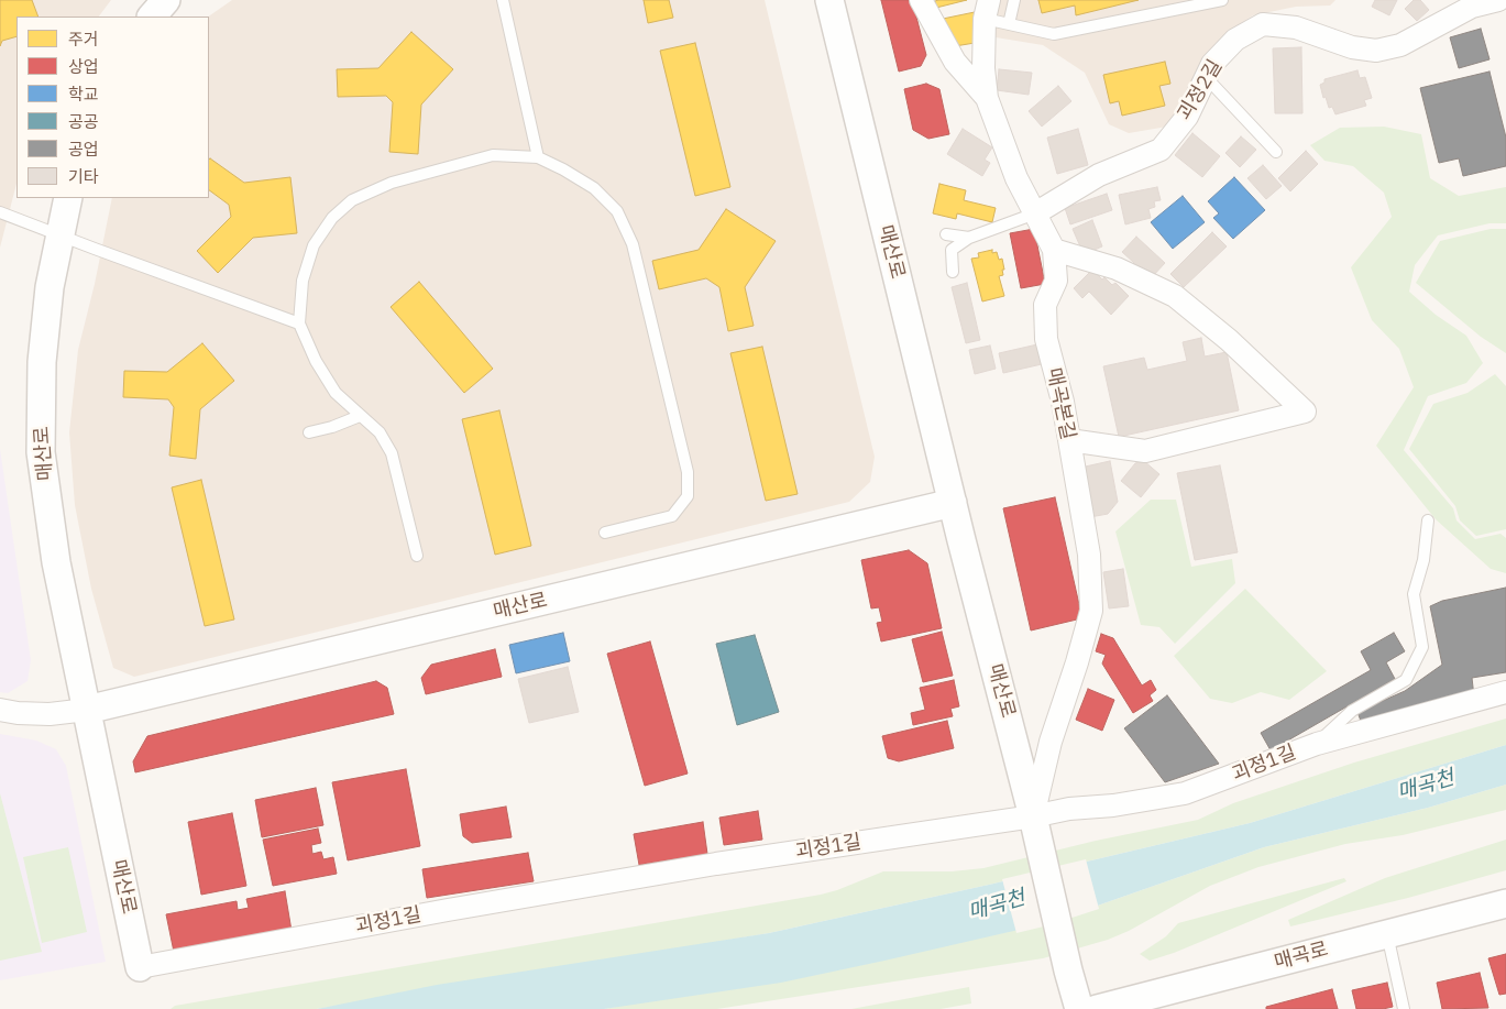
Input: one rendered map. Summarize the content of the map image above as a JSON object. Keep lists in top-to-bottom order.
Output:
{
  "streets": {
    "street": [
      "괴정2길",
      "매산로",
      "매곡본길",
      "괴정1길",
      "매곡로"
    ]
  },
  "crossings": [
    ["괴정2길", "매곡본길"],
    ["매산로", "매곡본길"],
    ["매산로", "괴정1길"],
    ["매곡본길", "괴정1길"]
  ],
  "water": ["매곡천"],
  "legend": [
    "주거",
    "상업",
    "학교",
    "공공",
    "공업",
    "기타"
  ]
}
